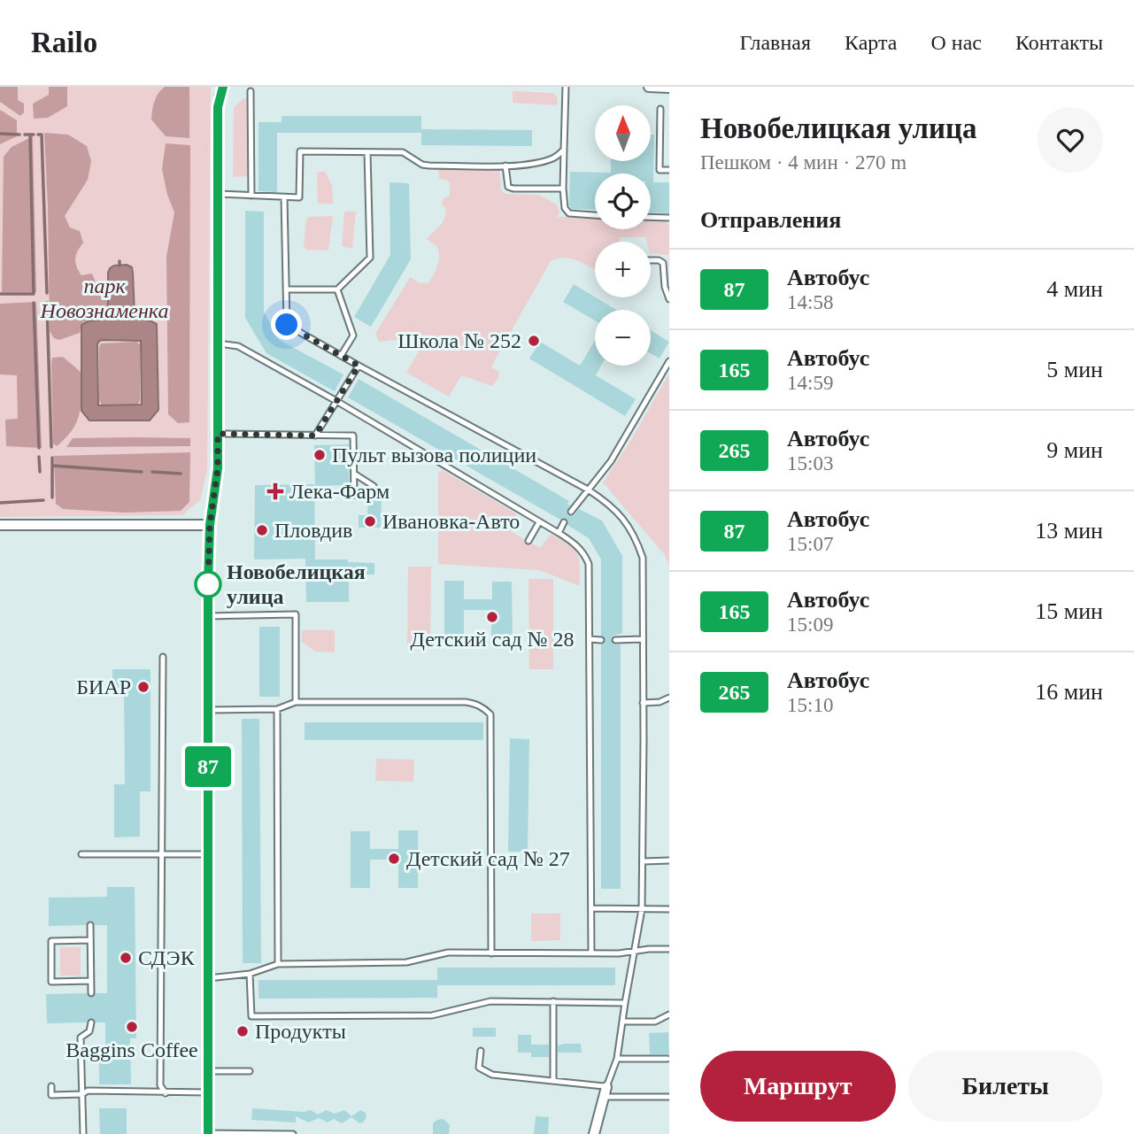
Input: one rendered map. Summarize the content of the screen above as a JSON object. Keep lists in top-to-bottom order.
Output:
{
  "parks": ["парк Новознаменка"],
  "places": {
    "other": [
      "Школа № 252",
      "Пульт вызова полиции",
      "Ивановка-Авто",
      "Пловдив",
      "Новобелицкая улица",
      "Детский сад № 28",
      "БИАР",
      "Детский сад № 27",
      "СДЭК",
      "Baggins Coffee",
      "Продукты"
    ],
    "health": ["Лека-Фарм"]
  },
  "lines": ["bus line 87"],
  "north": "top",
  "page": {
    "header": "Railo",
    "nav": [
      "Главная",
      "Карта",
      "О нас",
      "Контакты"
    ],
    "on_map": "87",
    "heading": [
      ["Новобелицкая улица", "Пешком · 4 мин · 270 m"],
      "Отправления"
    ],
    "map_buttons": ["+", "−"],
    "list": [
      {
        "mark": "87",
        "name": "Автобус",
        "note": "14:58",
        "value": "4 мин"
      },
      {
        "mark": "165",
        "name": "Автобус",
        "note": "14:59",
        "value": "5 мин"
      },
      {
        "mark": "265",
        "name": "Автобус",
        "note": "15:03",
        "value": "9 мин"
      },
      {
        "mark": "87",
        "name": "Автобус",
        "note": "15:07",
        "value": "13 мин"
      },
      {
        "mark": "165",
        "name": "Автобус",
        "note": "15:09",
        "value": "15 мин"
      },
      {
        "mark": "265",
        "name": "Автобус",
        "note": "15:10",
        "value": "16 мин"
      }
    ],
    "buttons": ["Маршрут", "Билеты"]
  }
}
